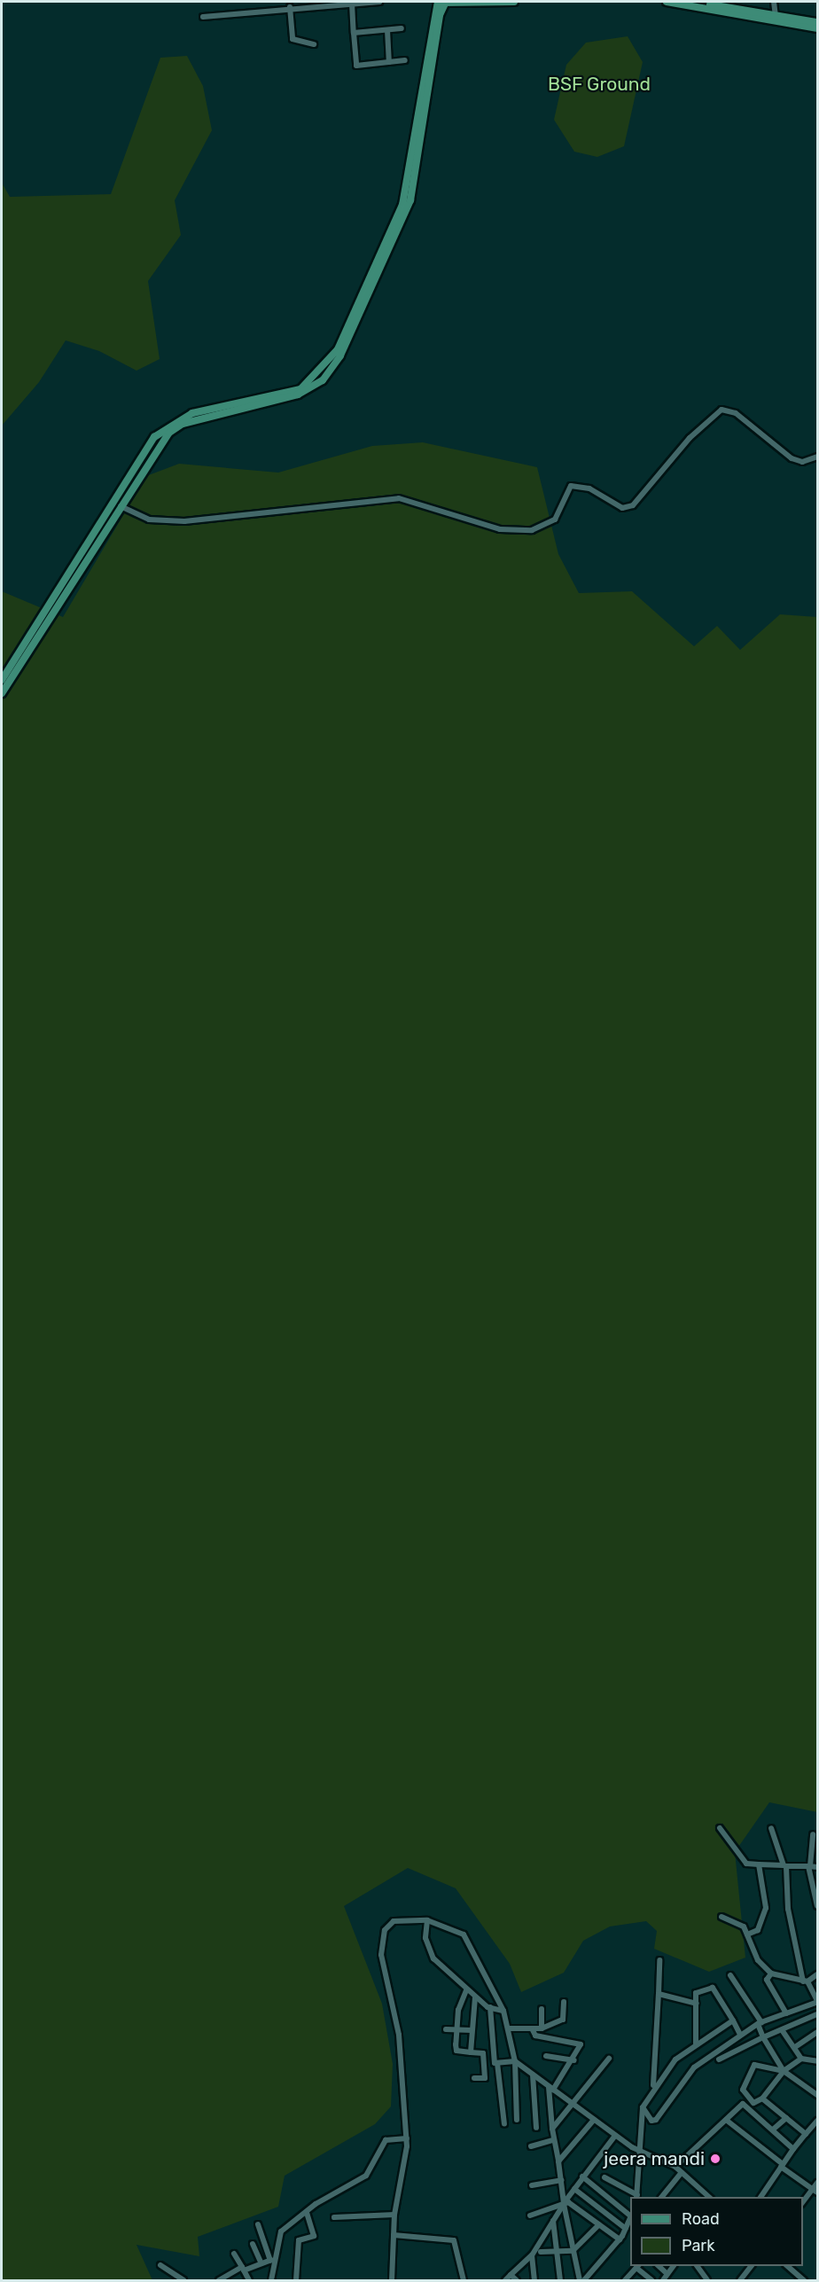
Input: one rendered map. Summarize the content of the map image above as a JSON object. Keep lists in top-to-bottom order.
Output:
{
  "parks": ["BSF Ground"],
  "places": ["jeera mandi"],
  "legend": ["Road", "Park"]
}
